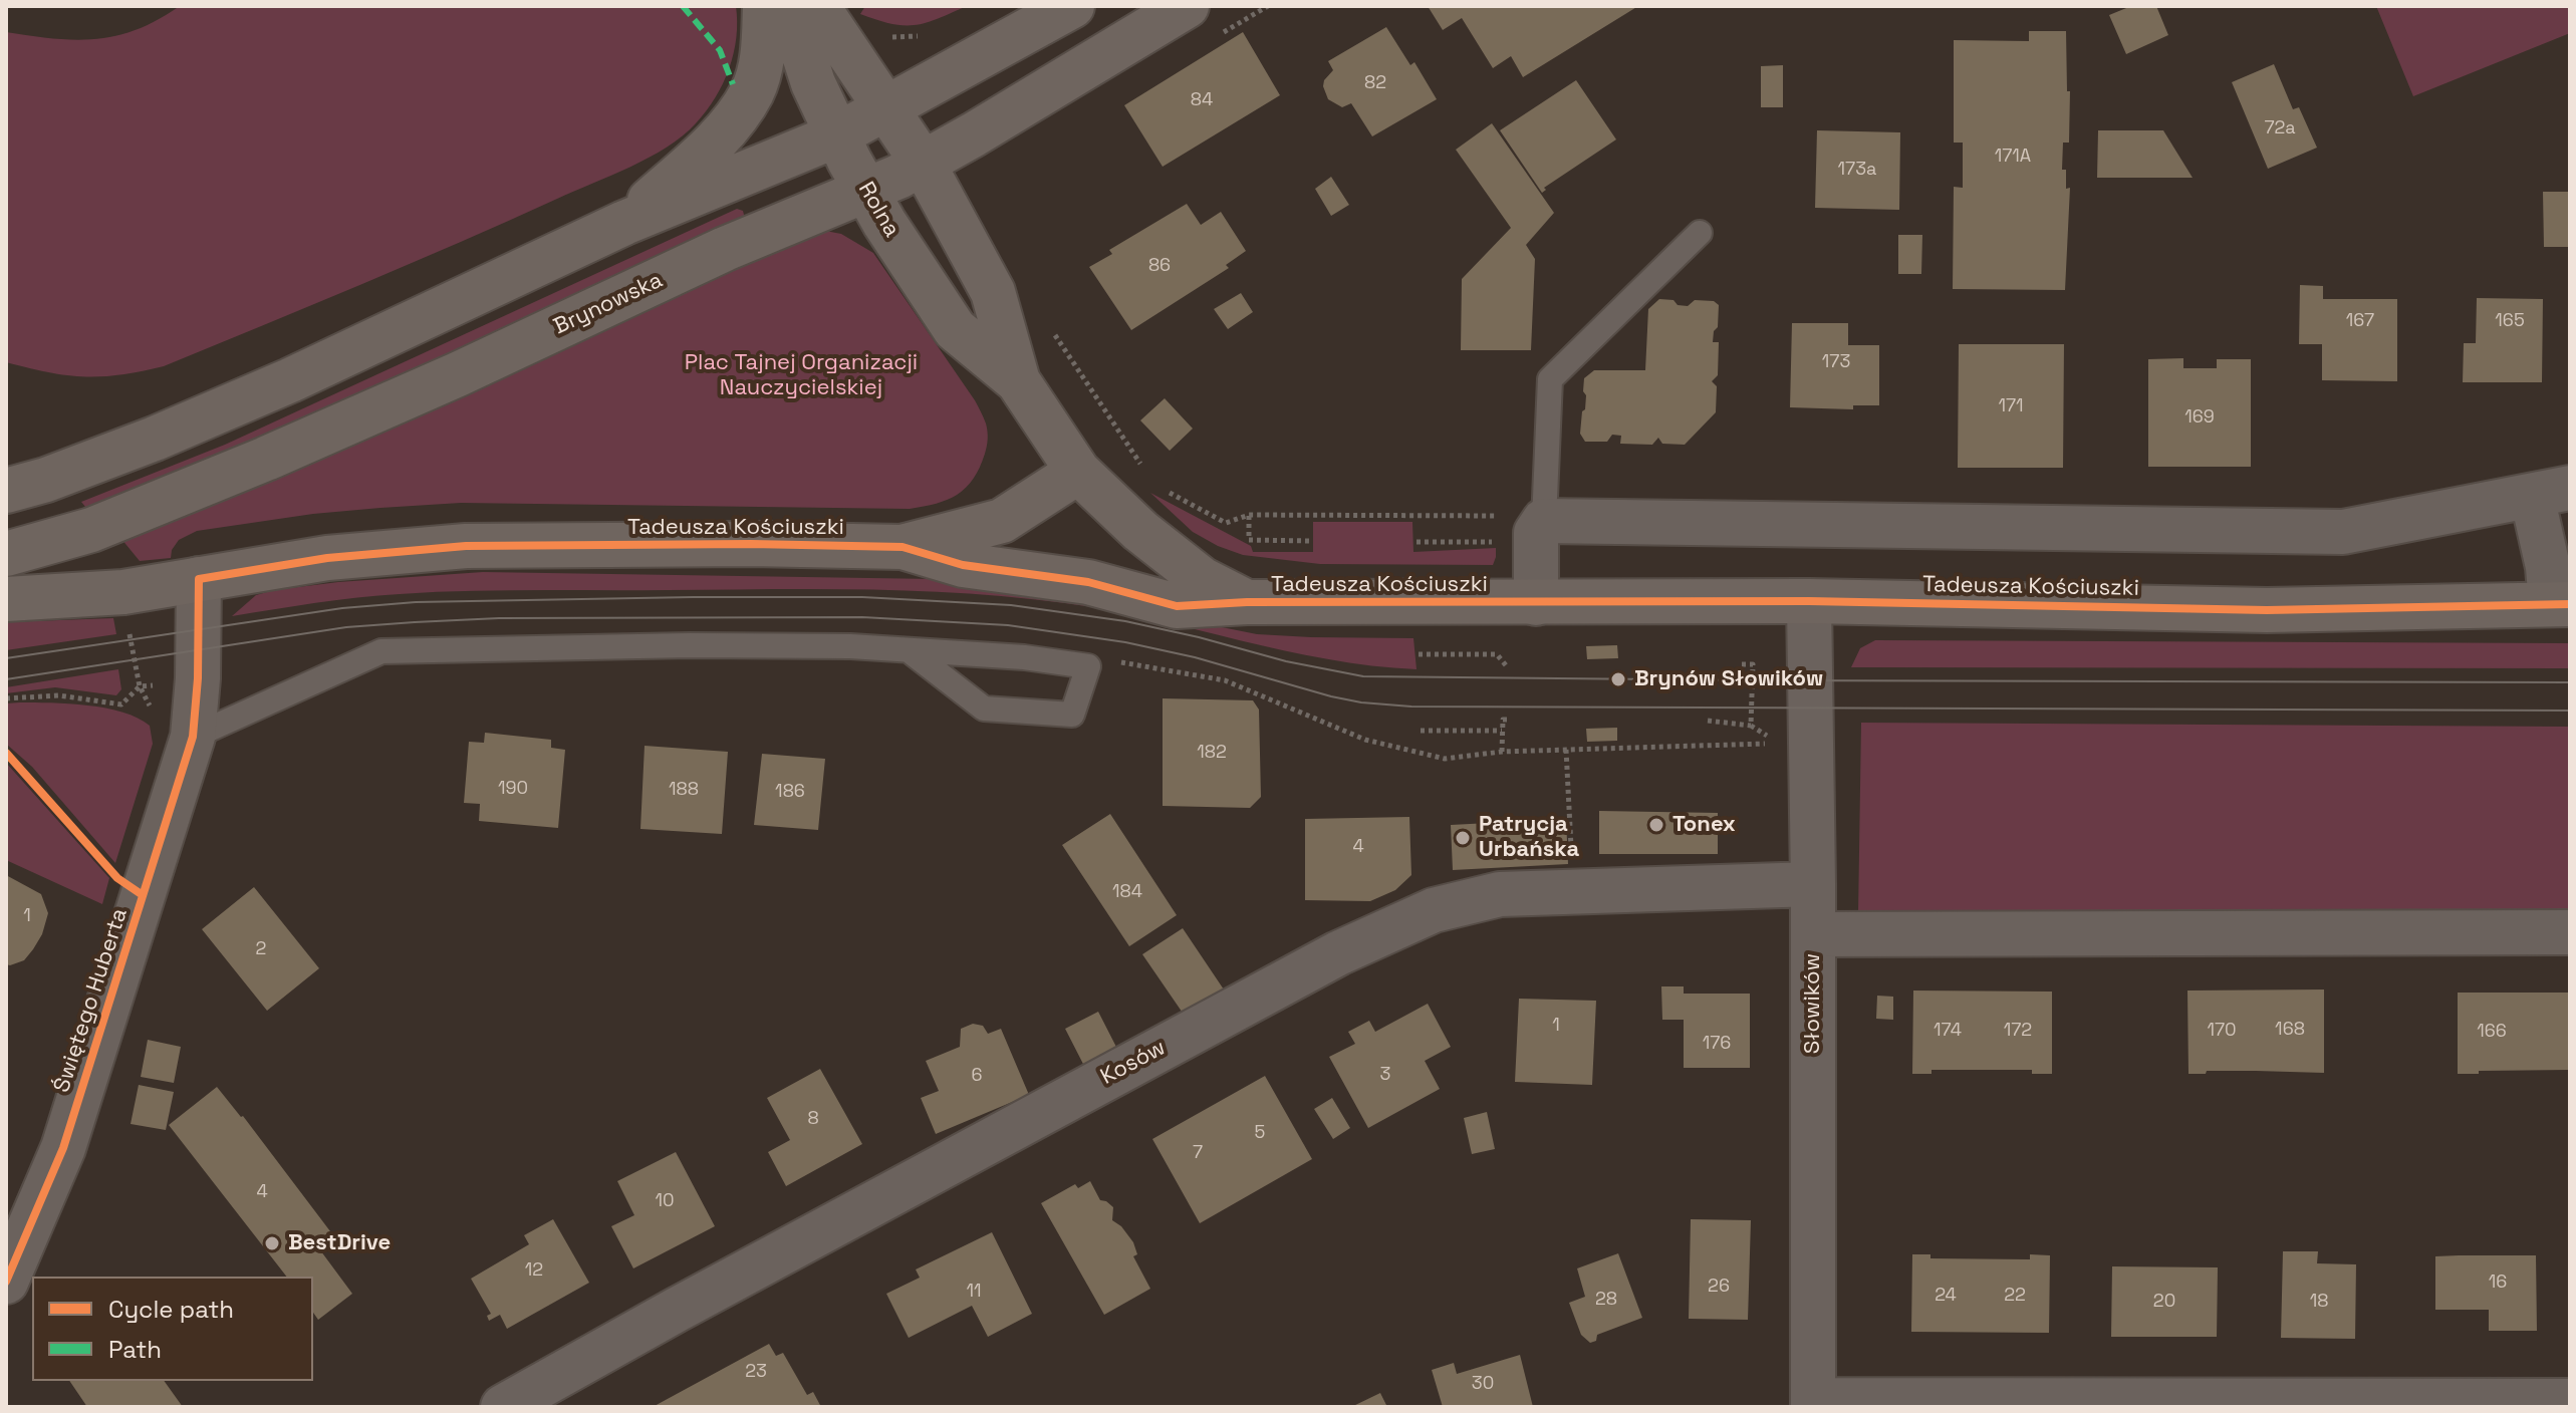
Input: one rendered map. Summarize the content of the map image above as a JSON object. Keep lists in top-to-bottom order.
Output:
{
  "streets": {
    "street": [
      "Rolna",
      "Brynowska",
      "Tadeusza Kościuszki",
      "Świętego Huberta",
      "Słowików",
      "Kosów"
    ]
  },
  "crossings": [
    ["Rolna", "Brynowska"],
    ["Rolna", "Tadeusza Kościuszki"],
    ["Tadeusza Kościuszki", "Świętego Huberta"],
    ["Tadeusza Kościuszki", "Słowików"],
    ["Słowików", "Kosów"]
  ],
  "parks": ["Plac Tajnej Organizacji Nauczycielskiej"],
  "places": [
    "Brynów Słowików",
    "Tonex",
    "Patrycja Urbańska",
    "BestDrive"
  ],
  "house_numbers": [
    "82",
    "84",
    "72a",
    "171A",
    "173a",
    "86",
    "167",
    "165",
    "173",
    "171",
    "169",
    "182",
    "190",
    "188",
    "186",
    "4",
    "184",
    "1",
    "2",
    "1",
    "168",
    "174",
    "172",
    "170",
    "166",
    "176",
    "3",
    "6",
    "8",
    "5",
    "7",
    "4",
    "10",
    "12",
    "16",
    "26",
    "11",
    "24",
    "22",
    "28",
    "20",
    "18",
    "23",
    "30"
  ],
  "legend": ["Cycle path", "Path"]
}
